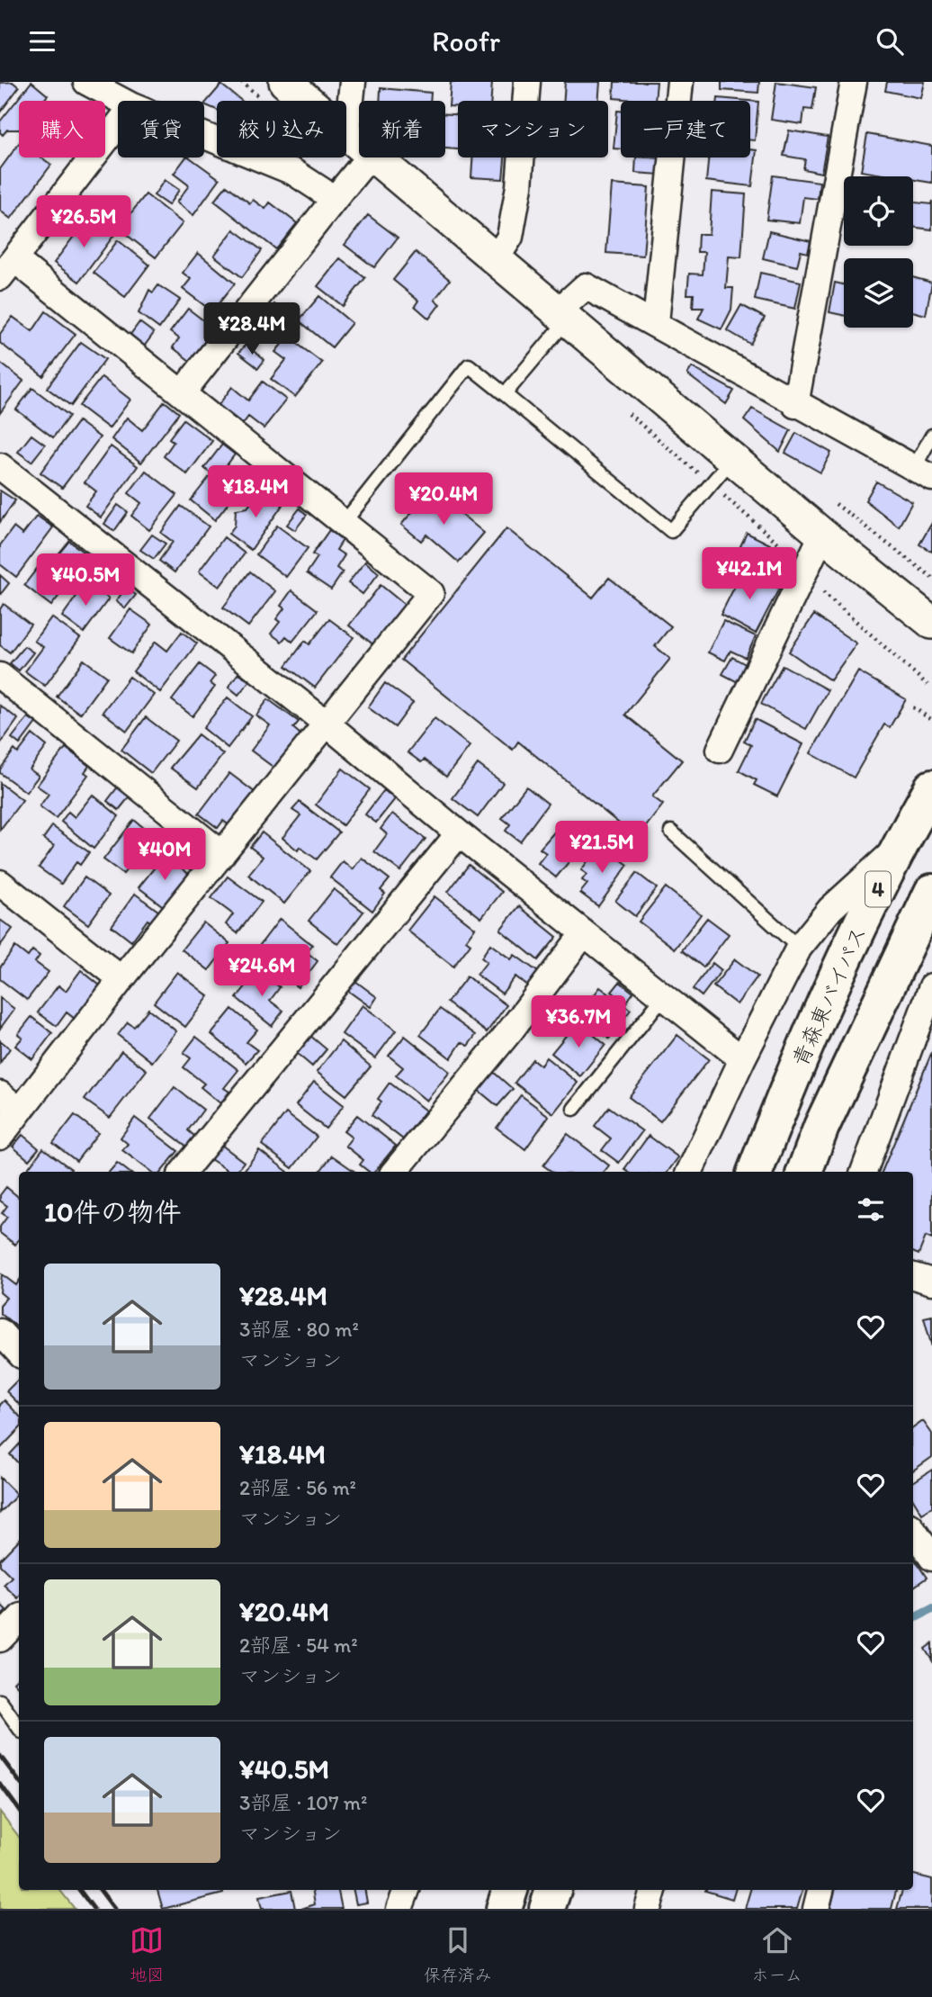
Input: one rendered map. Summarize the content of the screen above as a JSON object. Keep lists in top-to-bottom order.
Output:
{
  "streets": {
    "highway": ["4", "青森東バイパス"]
  },
  "page": {
    "header": "Roofr",
    "chip": [
      "購入",
      "賃貸",
      "絞り込み",
      "新着",
      "マンション",
      "一戸建て"
    ],
    "price": [
      "¥26.5M",
      "¥28.4M",
      "¥18.4M",
      "¥20.4M",
      "¥42.1M",
      "¥40.5M",
      "¥21.5M",
      "¥40M",
      "¥24.6M",
      "¥36.7M"
    ],
    "heading": "10件の物件",
    "list": [
      {
        "name": "¥28.4M",
        "note": "3部屋 · 80 m² · マンション"
      },
      {
        "name": "¥18.4M",
        "note": "2部屋 · 56 m² · マンション"
      },
      {
        "name": "¥20.4M",
        "note": "2部屋 · 54 m² · マンション"
      },
      {
        "name": "¥40.5M",
        "note": "3部屋 · 107 m² · マンション"
      }
    ],
    "tabs": ["地図", "保存済み", "ホーム"]
  }
}
